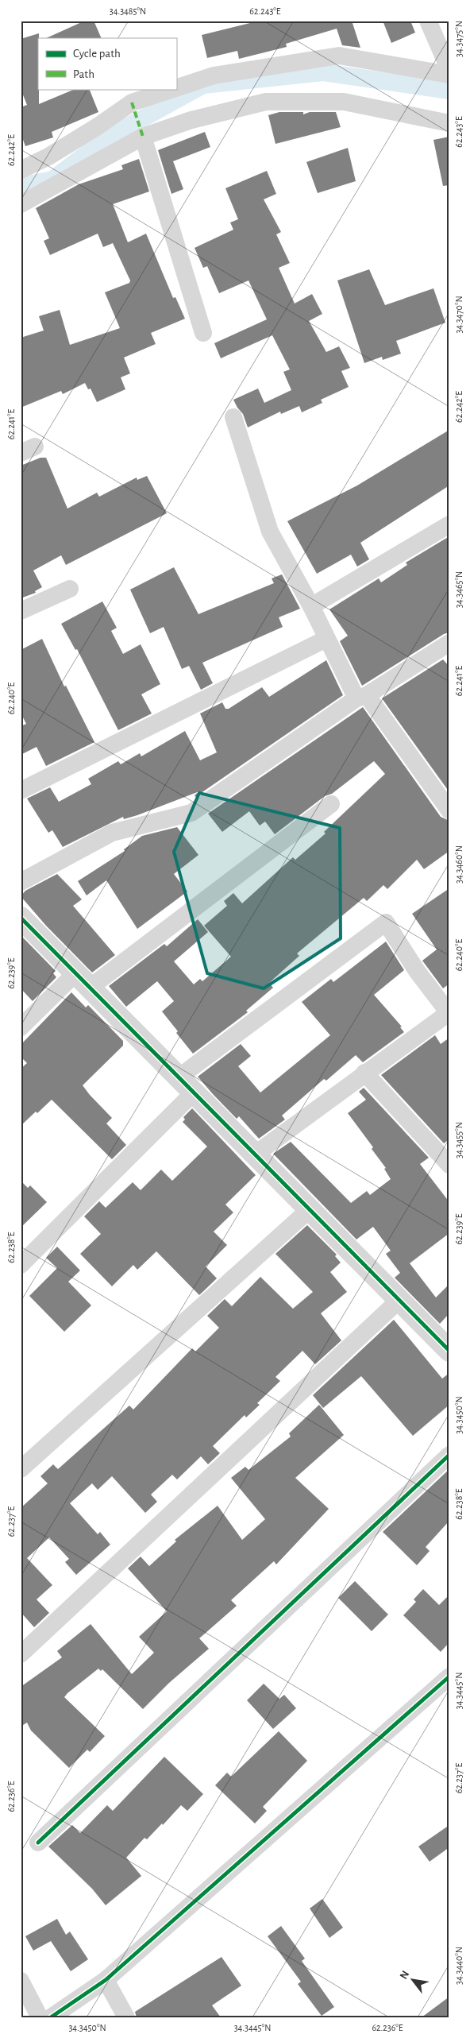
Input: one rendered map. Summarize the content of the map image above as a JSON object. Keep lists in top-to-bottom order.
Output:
{
  "legend": ["Cycle path", "Path"],
  "north": "top left",
  "coordinates": [
    "34.3485°N",
    "62.243°E",
    "34.3475°N",
    "62.242°E",
    "34.3470°N",
    "62.241°E",
    "34.3465°N",
    "62.240°E",
    "34.3460°N",
    "62.239°E",
    "34.3455°N",
    "62.238°E",
    "34.3450°N",
    "62.237°E",
    "34.3445°N",
    "62.236°E",
    "34.3440°N"
  ]
}
